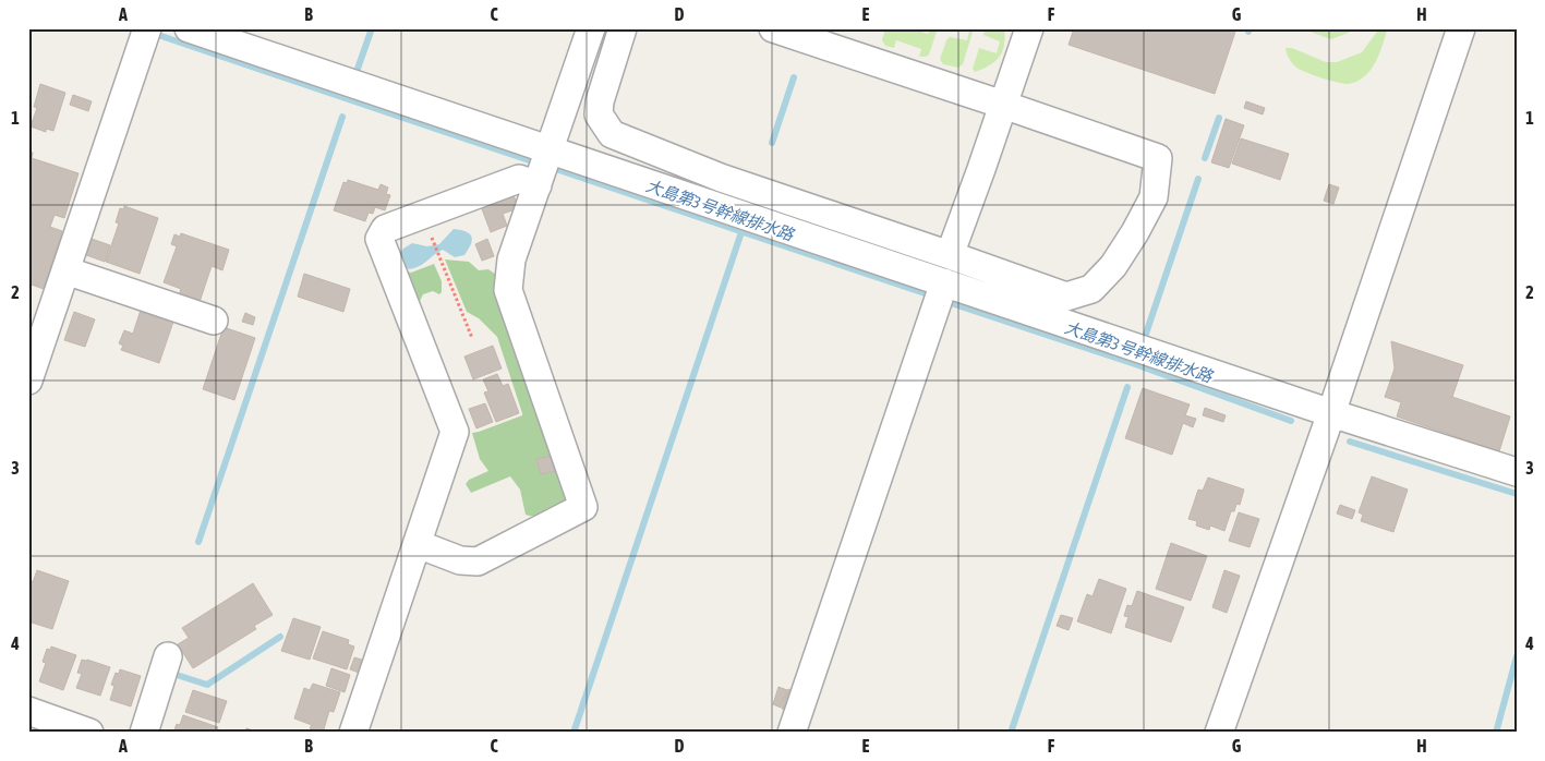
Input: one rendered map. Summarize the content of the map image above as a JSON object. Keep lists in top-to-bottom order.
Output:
{
  "water": ["大島第3号幹線排水路"],
  "grid": {
    "columns": [
      "A",
      "B",
      "C",
      "D",
      "E",
      "F",
      "G",
      "H"
    ],
    "rows": [
      "1",
      "2",
      "3",
      "4"
    ]
  }
}
